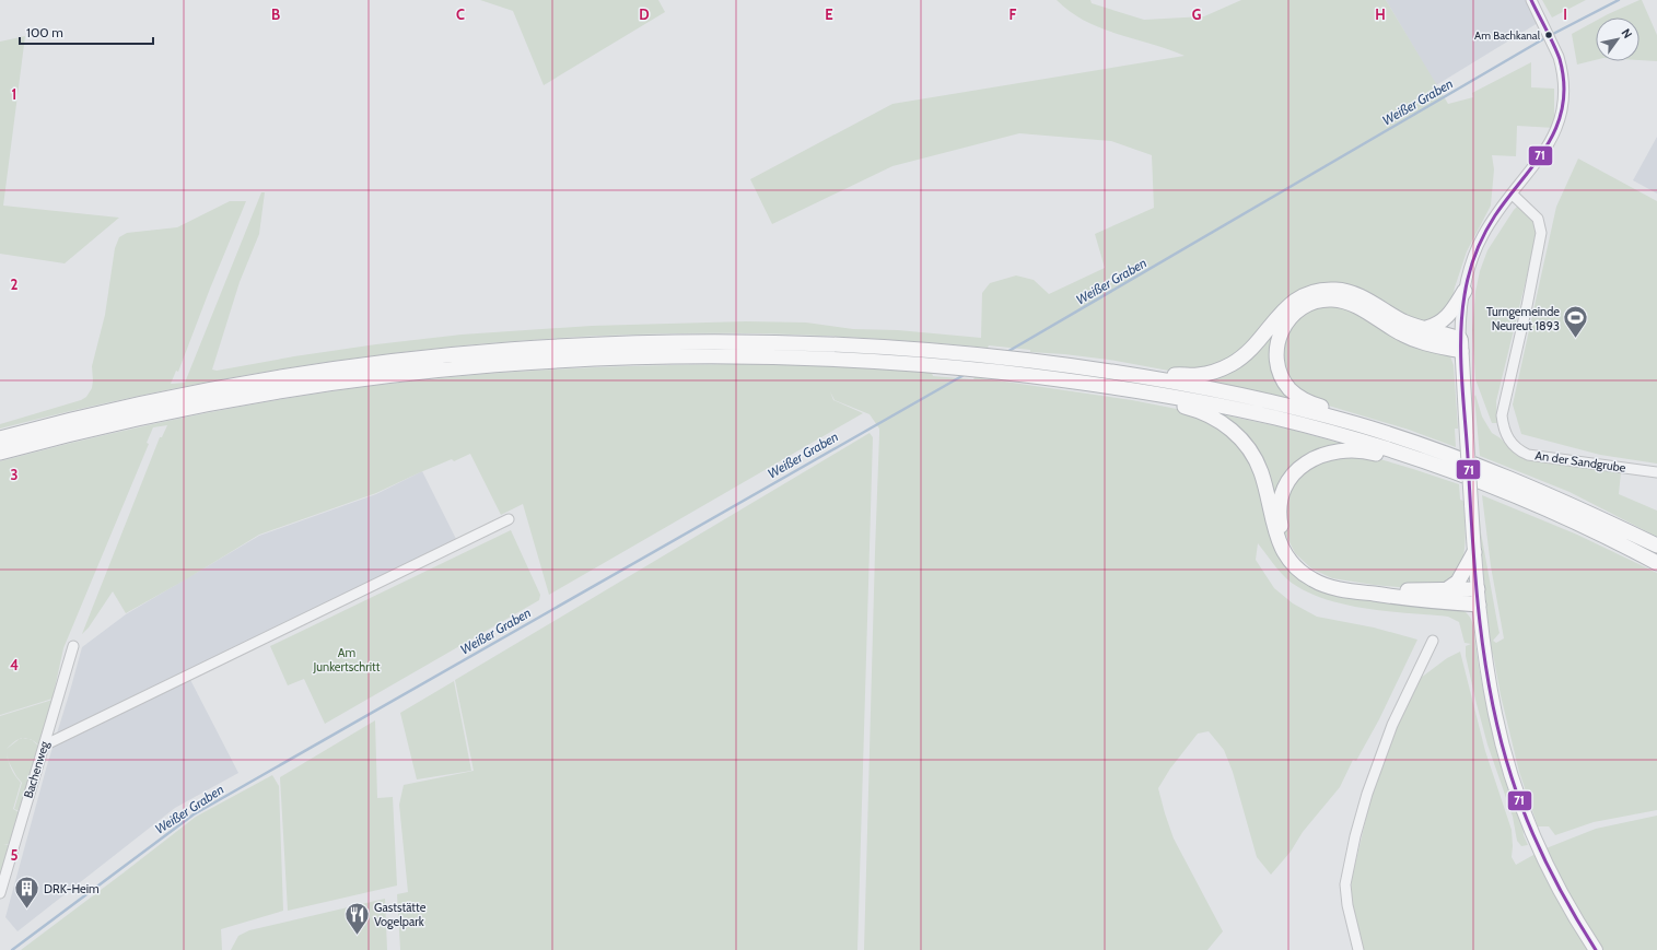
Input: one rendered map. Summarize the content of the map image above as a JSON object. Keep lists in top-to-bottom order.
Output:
{
  "streets": {
    "street": ["An der Sandgrube", "Bachenweg"]
  },
  "water": ["Weißer Graben"],
  "parks": ["Am Junkertschritt"],
  "places": {
    "other": ["Am Bachkanal"],
    "sports": ["Turngemeinde Neureut 1893"],
    "building": ["DRK-Heim"],
    "restaurant": ["Gaststätte Vogelpark"]
  },
  "lines": ["transit line 71"],
  "scale_bar": "100 m",
  "north": "top right",
  "grid": {
    "columns": [
      "B",
      "C",
      "D",
      "E",
      "F",
      "G",
      "H",
      "I"
    ],
    "rows": [
      "1",
      "2",
      "3",
      "4",
      "5"
    ]
  }
}
